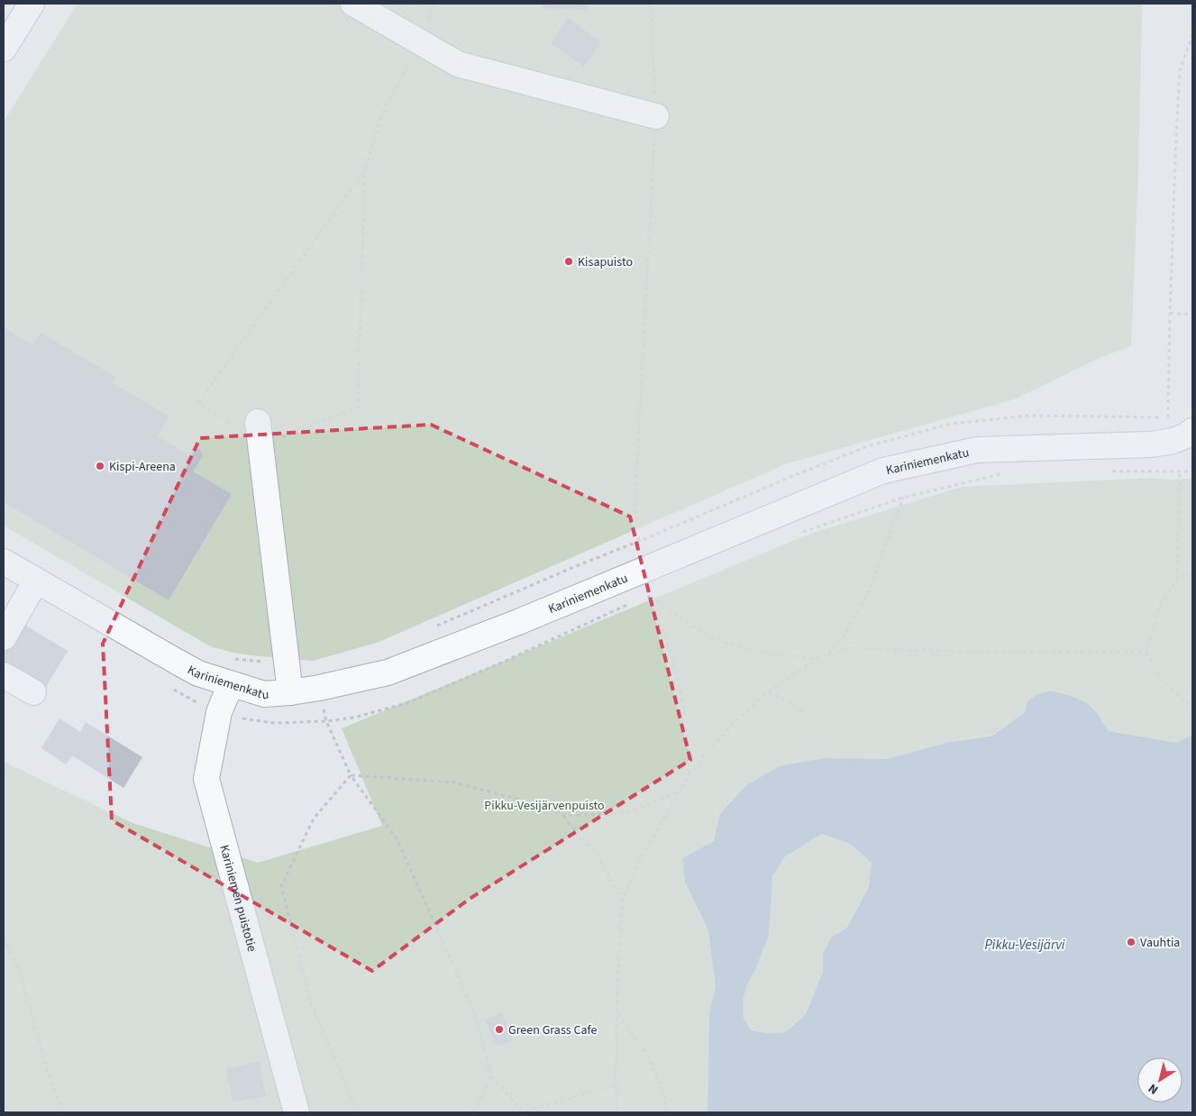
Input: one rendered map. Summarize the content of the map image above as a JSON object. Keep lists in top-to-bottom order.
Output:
{
  "streets": {
    "street": ["Kariniemenkatu", "Kariniemen puistotie"]
  },
  "crossings": [
    ["Kariniemenkatu", "Kariniemen puistotie"]
  ],
  "water": ["Pikku-Vesijärvi"],
  "parks": ["Pikku-Vesijärvenpuisto"],
  "places": [
    "Kisapuisto",
    "Kispi-Areena",
    "Vauhtia",
    "Green Grass Cafe"
  ],
  "north": "bottom left"
}
